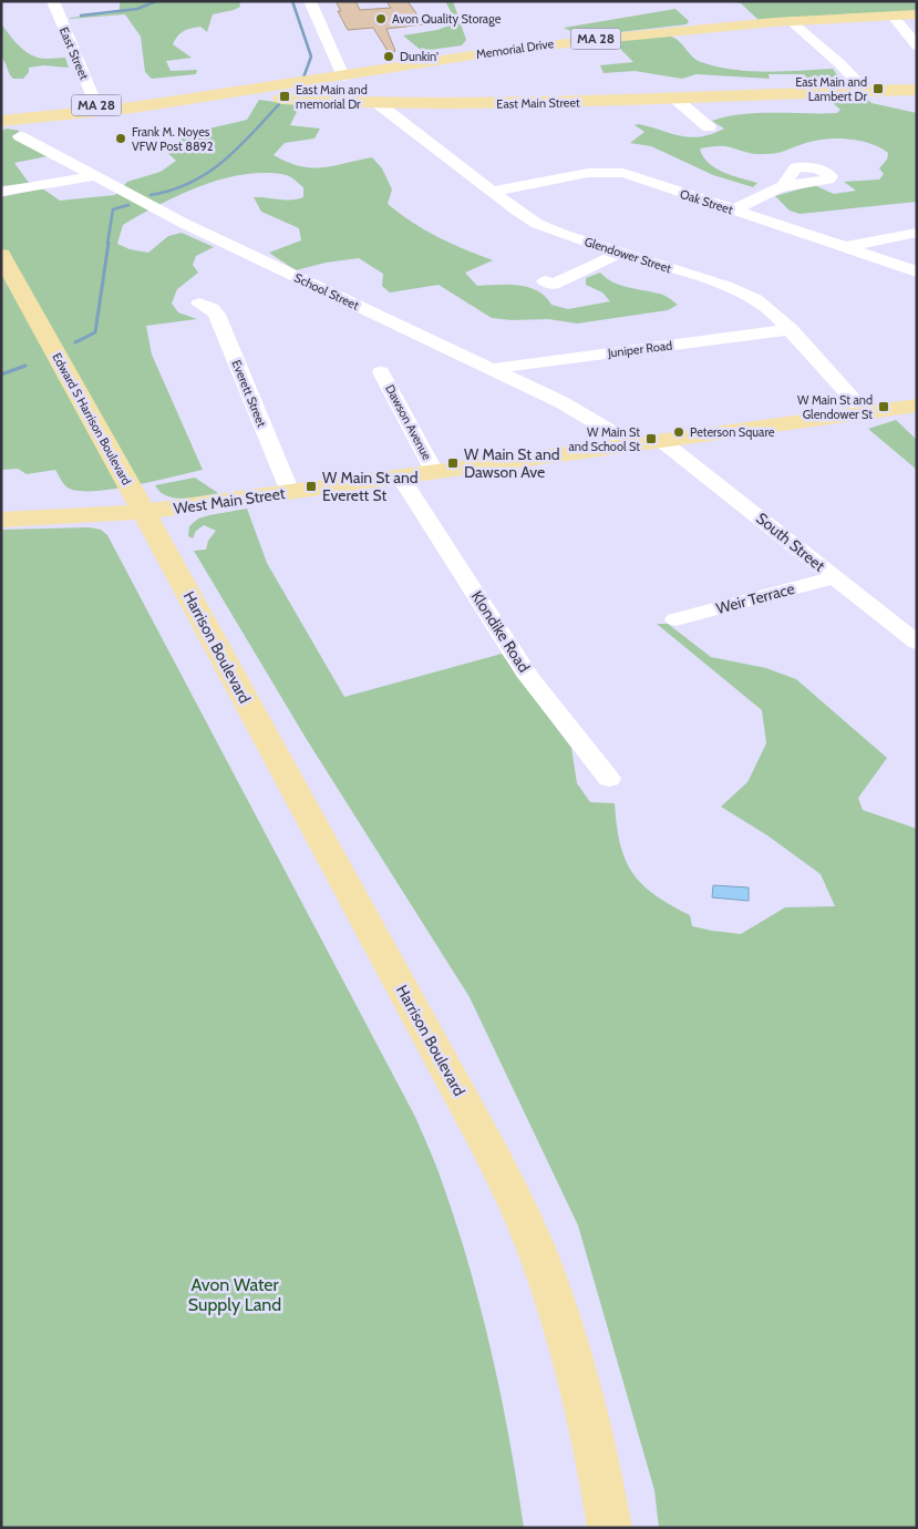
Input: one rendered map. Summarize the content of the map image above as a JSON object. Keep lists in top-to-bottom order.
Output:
{
  "streets": {
    "main road": [
      "MA 28",
      "Memorial Drive",
      "East Main Street",
      "Edward S Harrison Boulevard",
      "West Main Street",
      "Harrison Boulevard"
    ],
    "street": [
      "East Street",
      "Oak Street",
      "Glendower Street",
      "School Street",
      "Juniper Road",
      "Everett Street",
      "Dawson Avenue",
      "South Street",
      "Weir Terrace",
      "Klondike Road"
    ]
  },
  "crossings": [
    ["Memorial Drive", "East Main Street"],
    ["East Street", "East Main Street"],
    ["East Main Street", "Glendower Street"],
    ["Oak Street", "Glendower Street"],
    ["Glendower Street", "Juniper Road"],
    ["Glendower Street", "West Main Street"],
    ["School Street", "Juniper Road"],
    ["School Street", "West Main Street"],
    ["Everett Street", "West Main Street"],
    ["Edward S Harrison Boulevard", "West Main Street"],
    ["Edward S Harrison Boulevard", "Harrison Boulevard"],
    ["Dawson Avenue", "West Main Street"],
    ["West Main Street", "South Street"],
    ["West Main Street", "Klondike Road"],
    ["South Street", "Weir Terrace"]
  ],
  "parks": ["Avon Water Supply Land"],
  "places": {
    "other": [
      "Avon Quality Storage",
      "Dunkin'",
      "Frank M. Noyes VFW Post 8892",
      "Peterson Square"
    ],
    "transit": [
      "East Main and Lambert Dr",
      "East Main and memorial Dr",
      "W Main St and Glendower St",
      "W Main St and School St",
      "W Main St and Dawson Ave",
      "W Main St and Everett St"
    ]
  }
}
